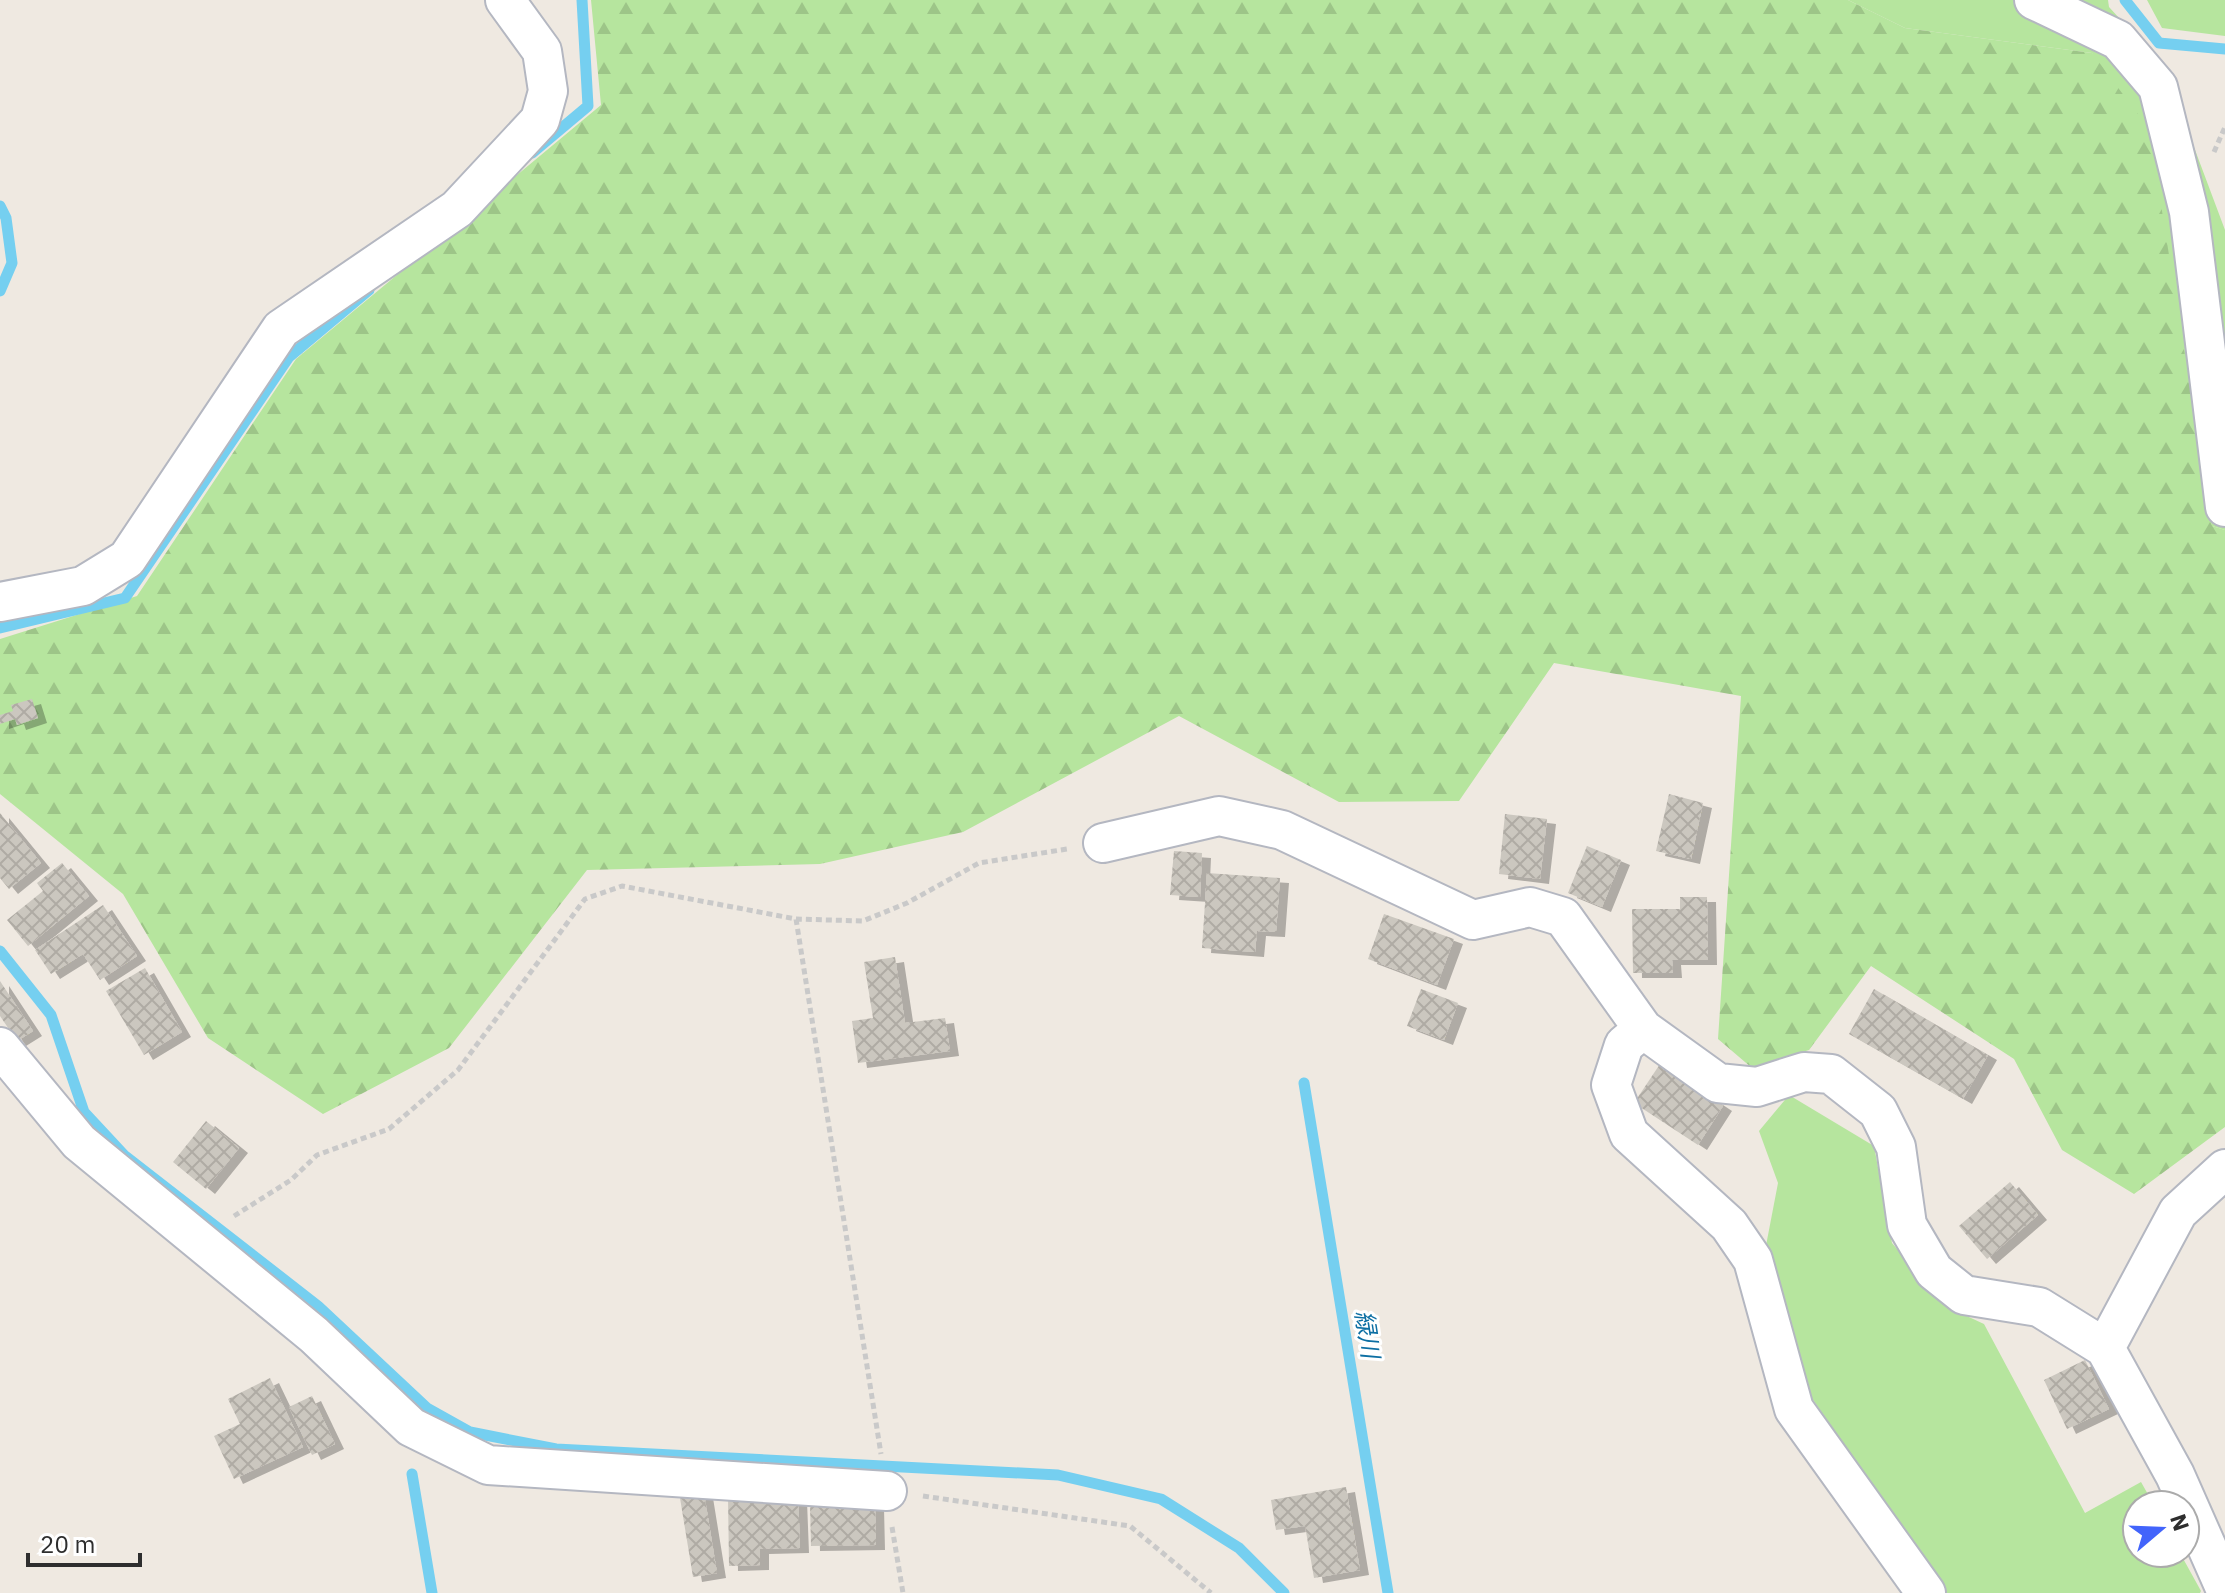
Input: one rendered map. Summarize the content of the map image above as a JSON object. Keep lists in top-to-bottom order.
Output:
{
  "water": ["緑川"],
  "scale_bar": "20 m",
  "north": "right"
}
